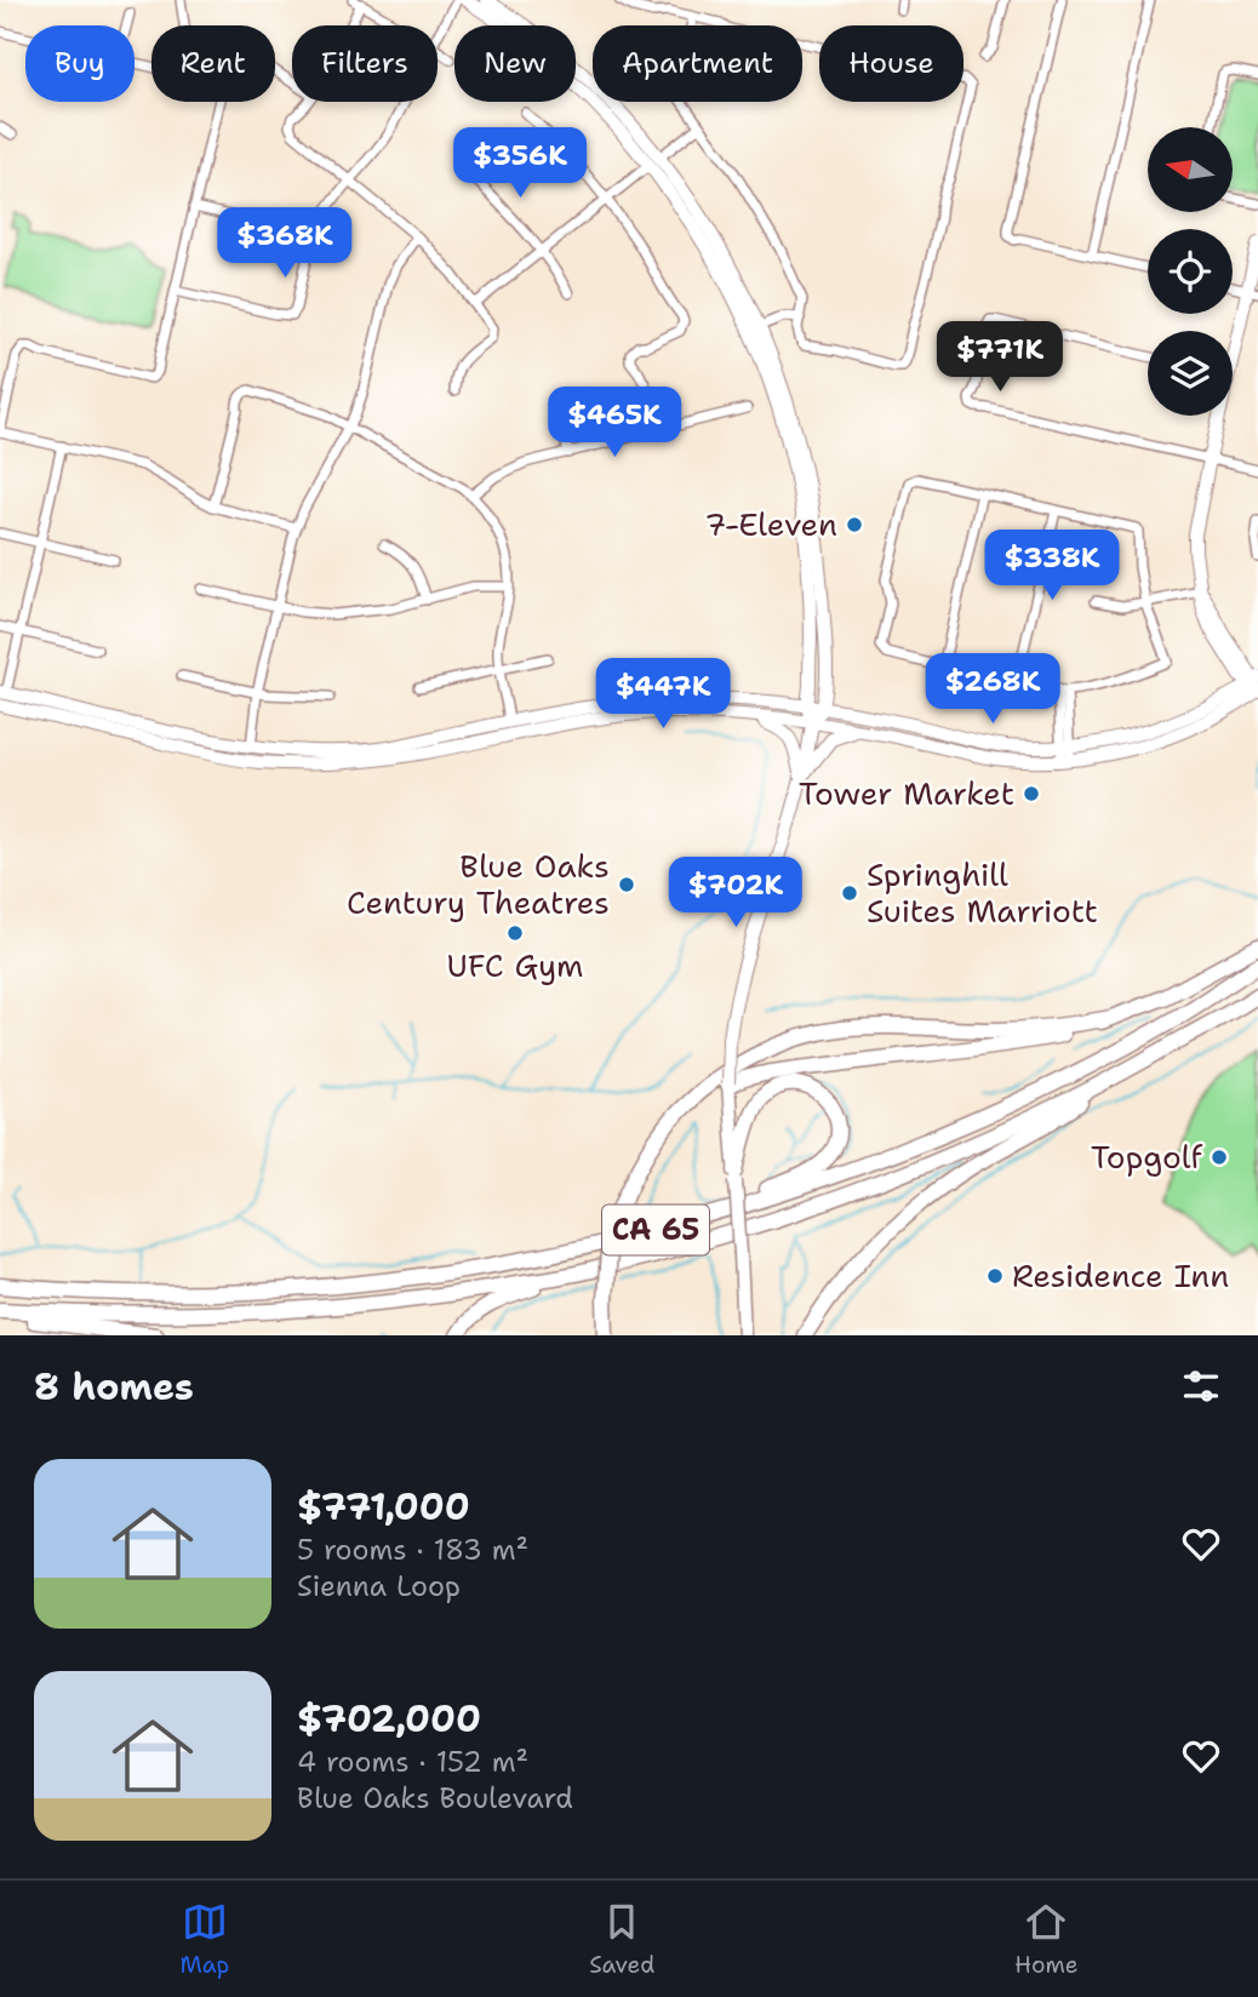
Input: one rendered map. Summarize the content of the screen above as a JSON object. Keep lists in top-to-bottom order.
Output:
{
  "streets": {
    "highway": ["CA 65"]
  },
  "places": [
    "7-Eleven",
    "Tower Market",
    "Blue Oaks Century Theatres",
    "Springhill Suites Marriott",
    "UFC Gym",
    "Topgolf",
    "Residence Inn"
  ],
  "north": "left",
  "page": {
    "chip": [
      "Buy",
      "Rent",
      "Filters",
      "New",
      "Apartment",
      "House"
    ],
    "price": [
      "$356K",
      "$368K",
      "$771K",
      "$465K",
      "$338K",
      "$268K",
      "$447K",
      "$702K"
    ],
    "heading": "8 homes",
    "list": [
      {
        "name": "$771,000",
        "note": "5 rooms · 183 m² · Sienna Loop"
      },
      {
        "name": "$702,000",
        "note": "4 rooms · 152 m² · Blue Oaks Boulevard"
      }
    ],
    "tabs": ["Map", "Saved", "Home"]
  }
}
